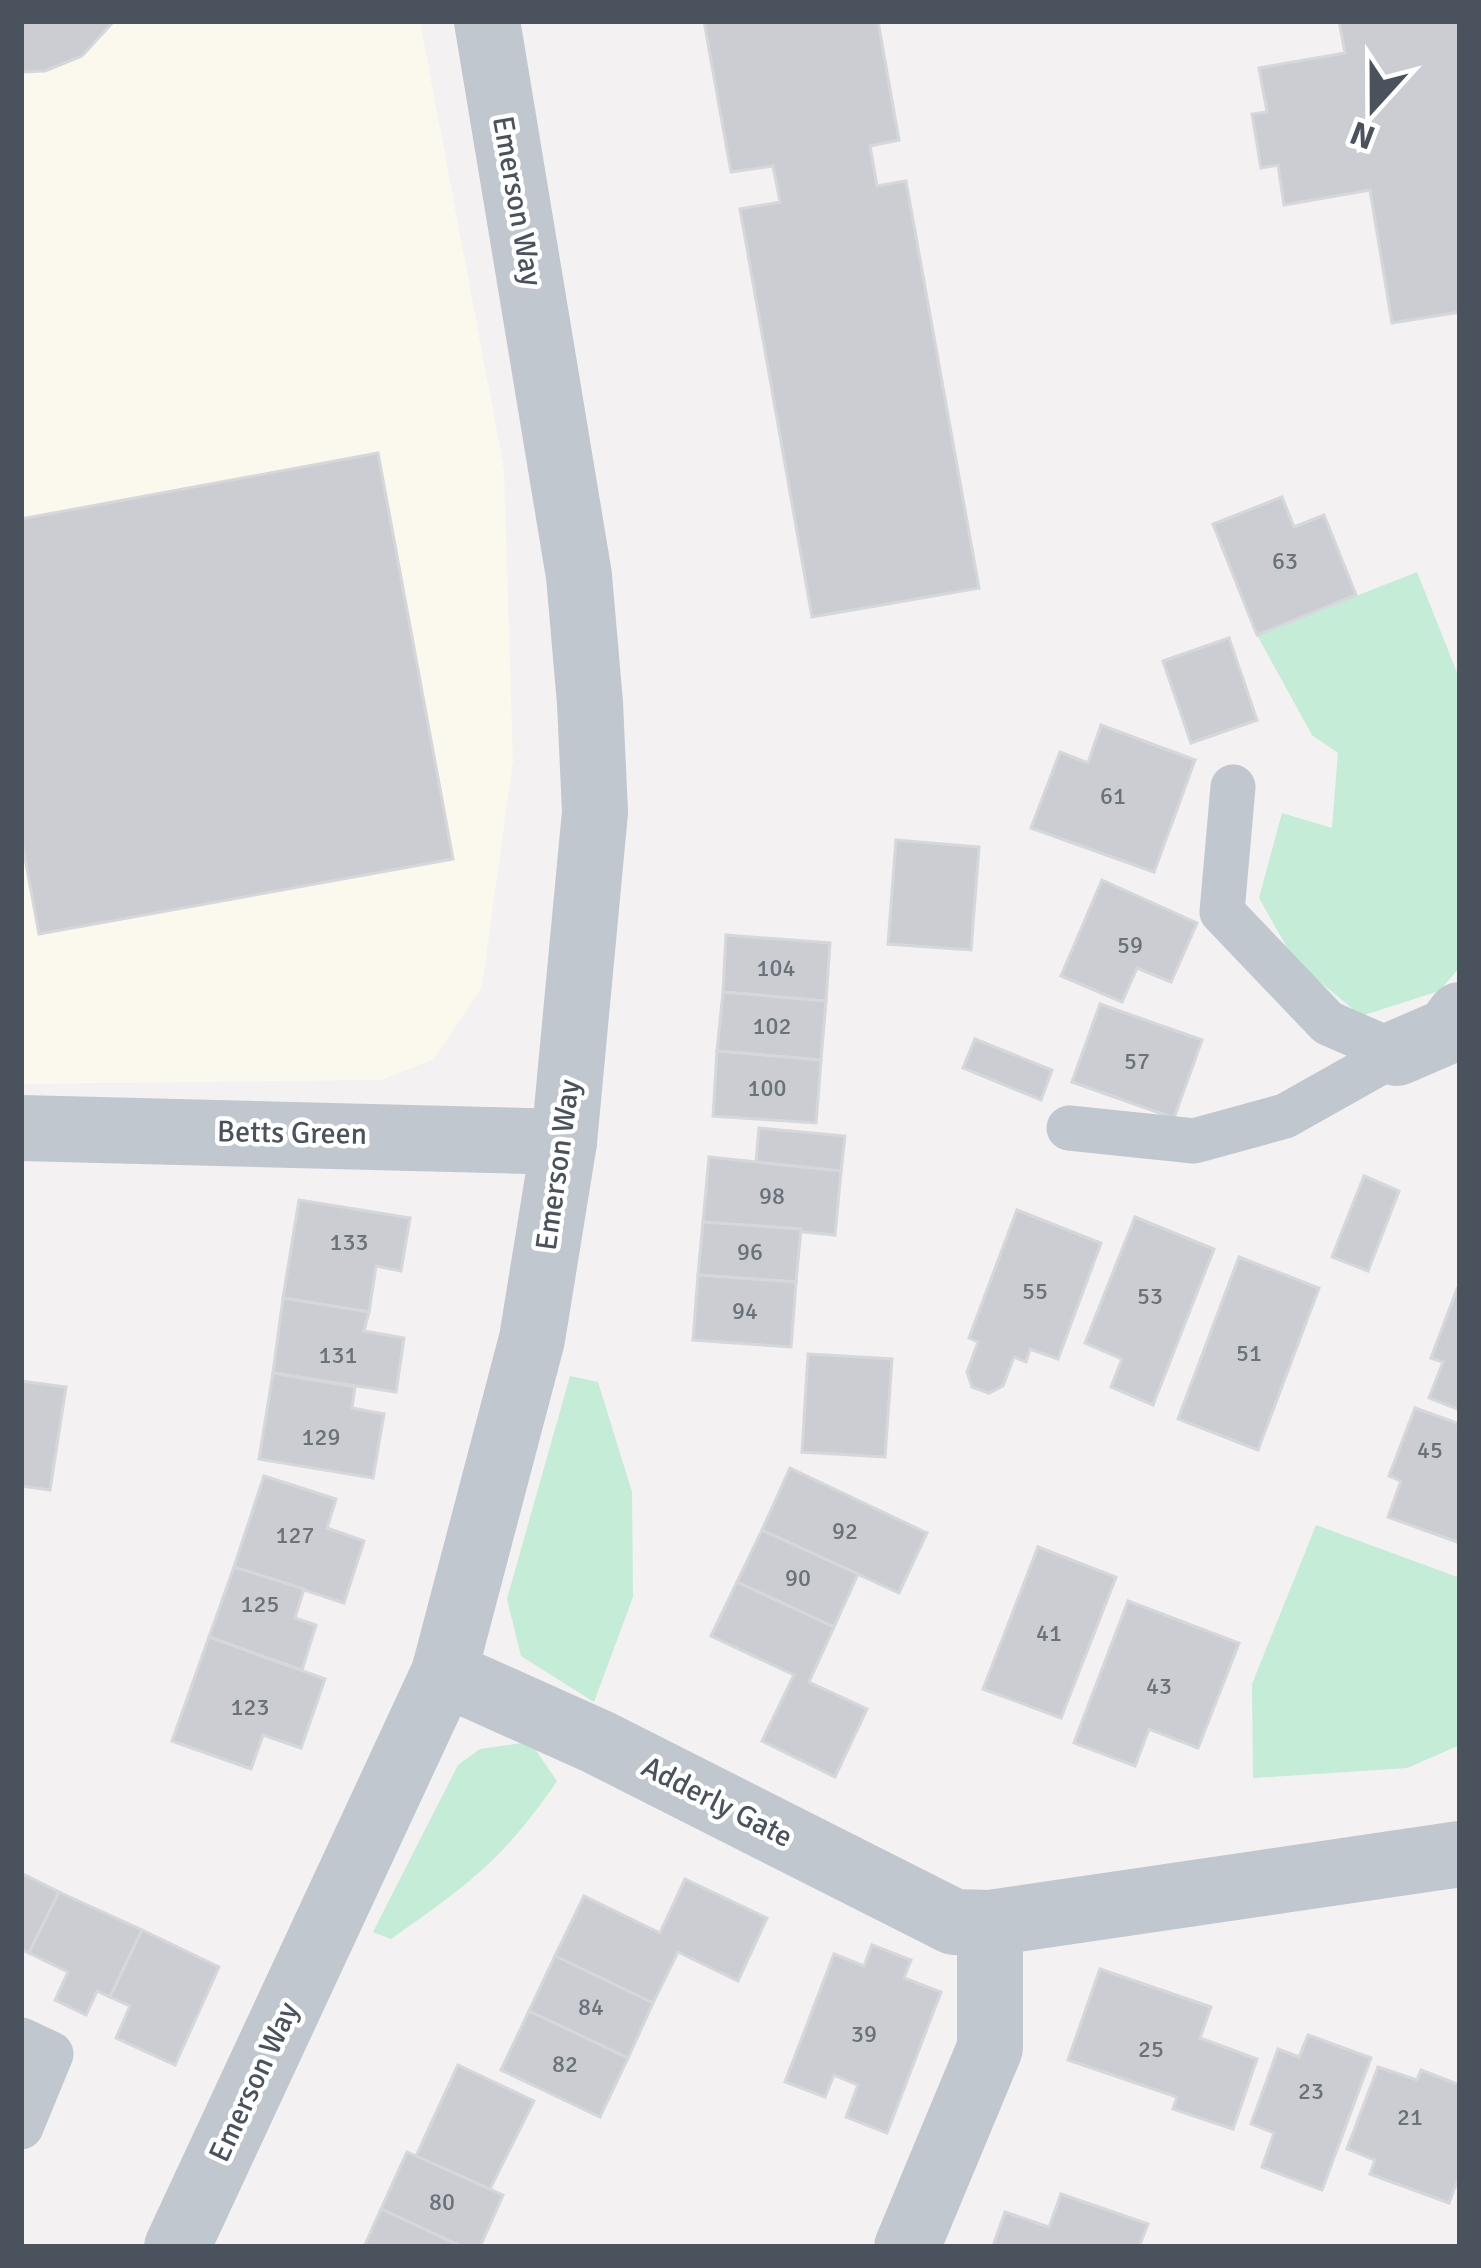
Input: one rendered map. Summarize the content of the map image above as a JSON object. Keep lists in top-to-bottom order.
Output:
{
  "streets": {
    "street": ["Emerson Way", "Betts Green", "Adderly Gate"]
  },
  "crossings": [
    ["Emerson Way", "Betts Green"],
    ["Emerson Way", "Adderly Gate"]
  ],
  "house_numbers": [
    "63",
    "61",
    "59",
    "104",
    "102",
    "57",
    "100",
    "98",
    "133",
    "96",
    "55",
    "53",
    "94",
    "51",
    "131",
    "129",
    "45",
    "92",
    "127",
    "90",
    "125",
    "41",
    "43",
    "123",
    "84",
    "39",
    "25",
    "82",
    "23",
    "21",
    "80"
  ],
  "north": "bottom"
}
